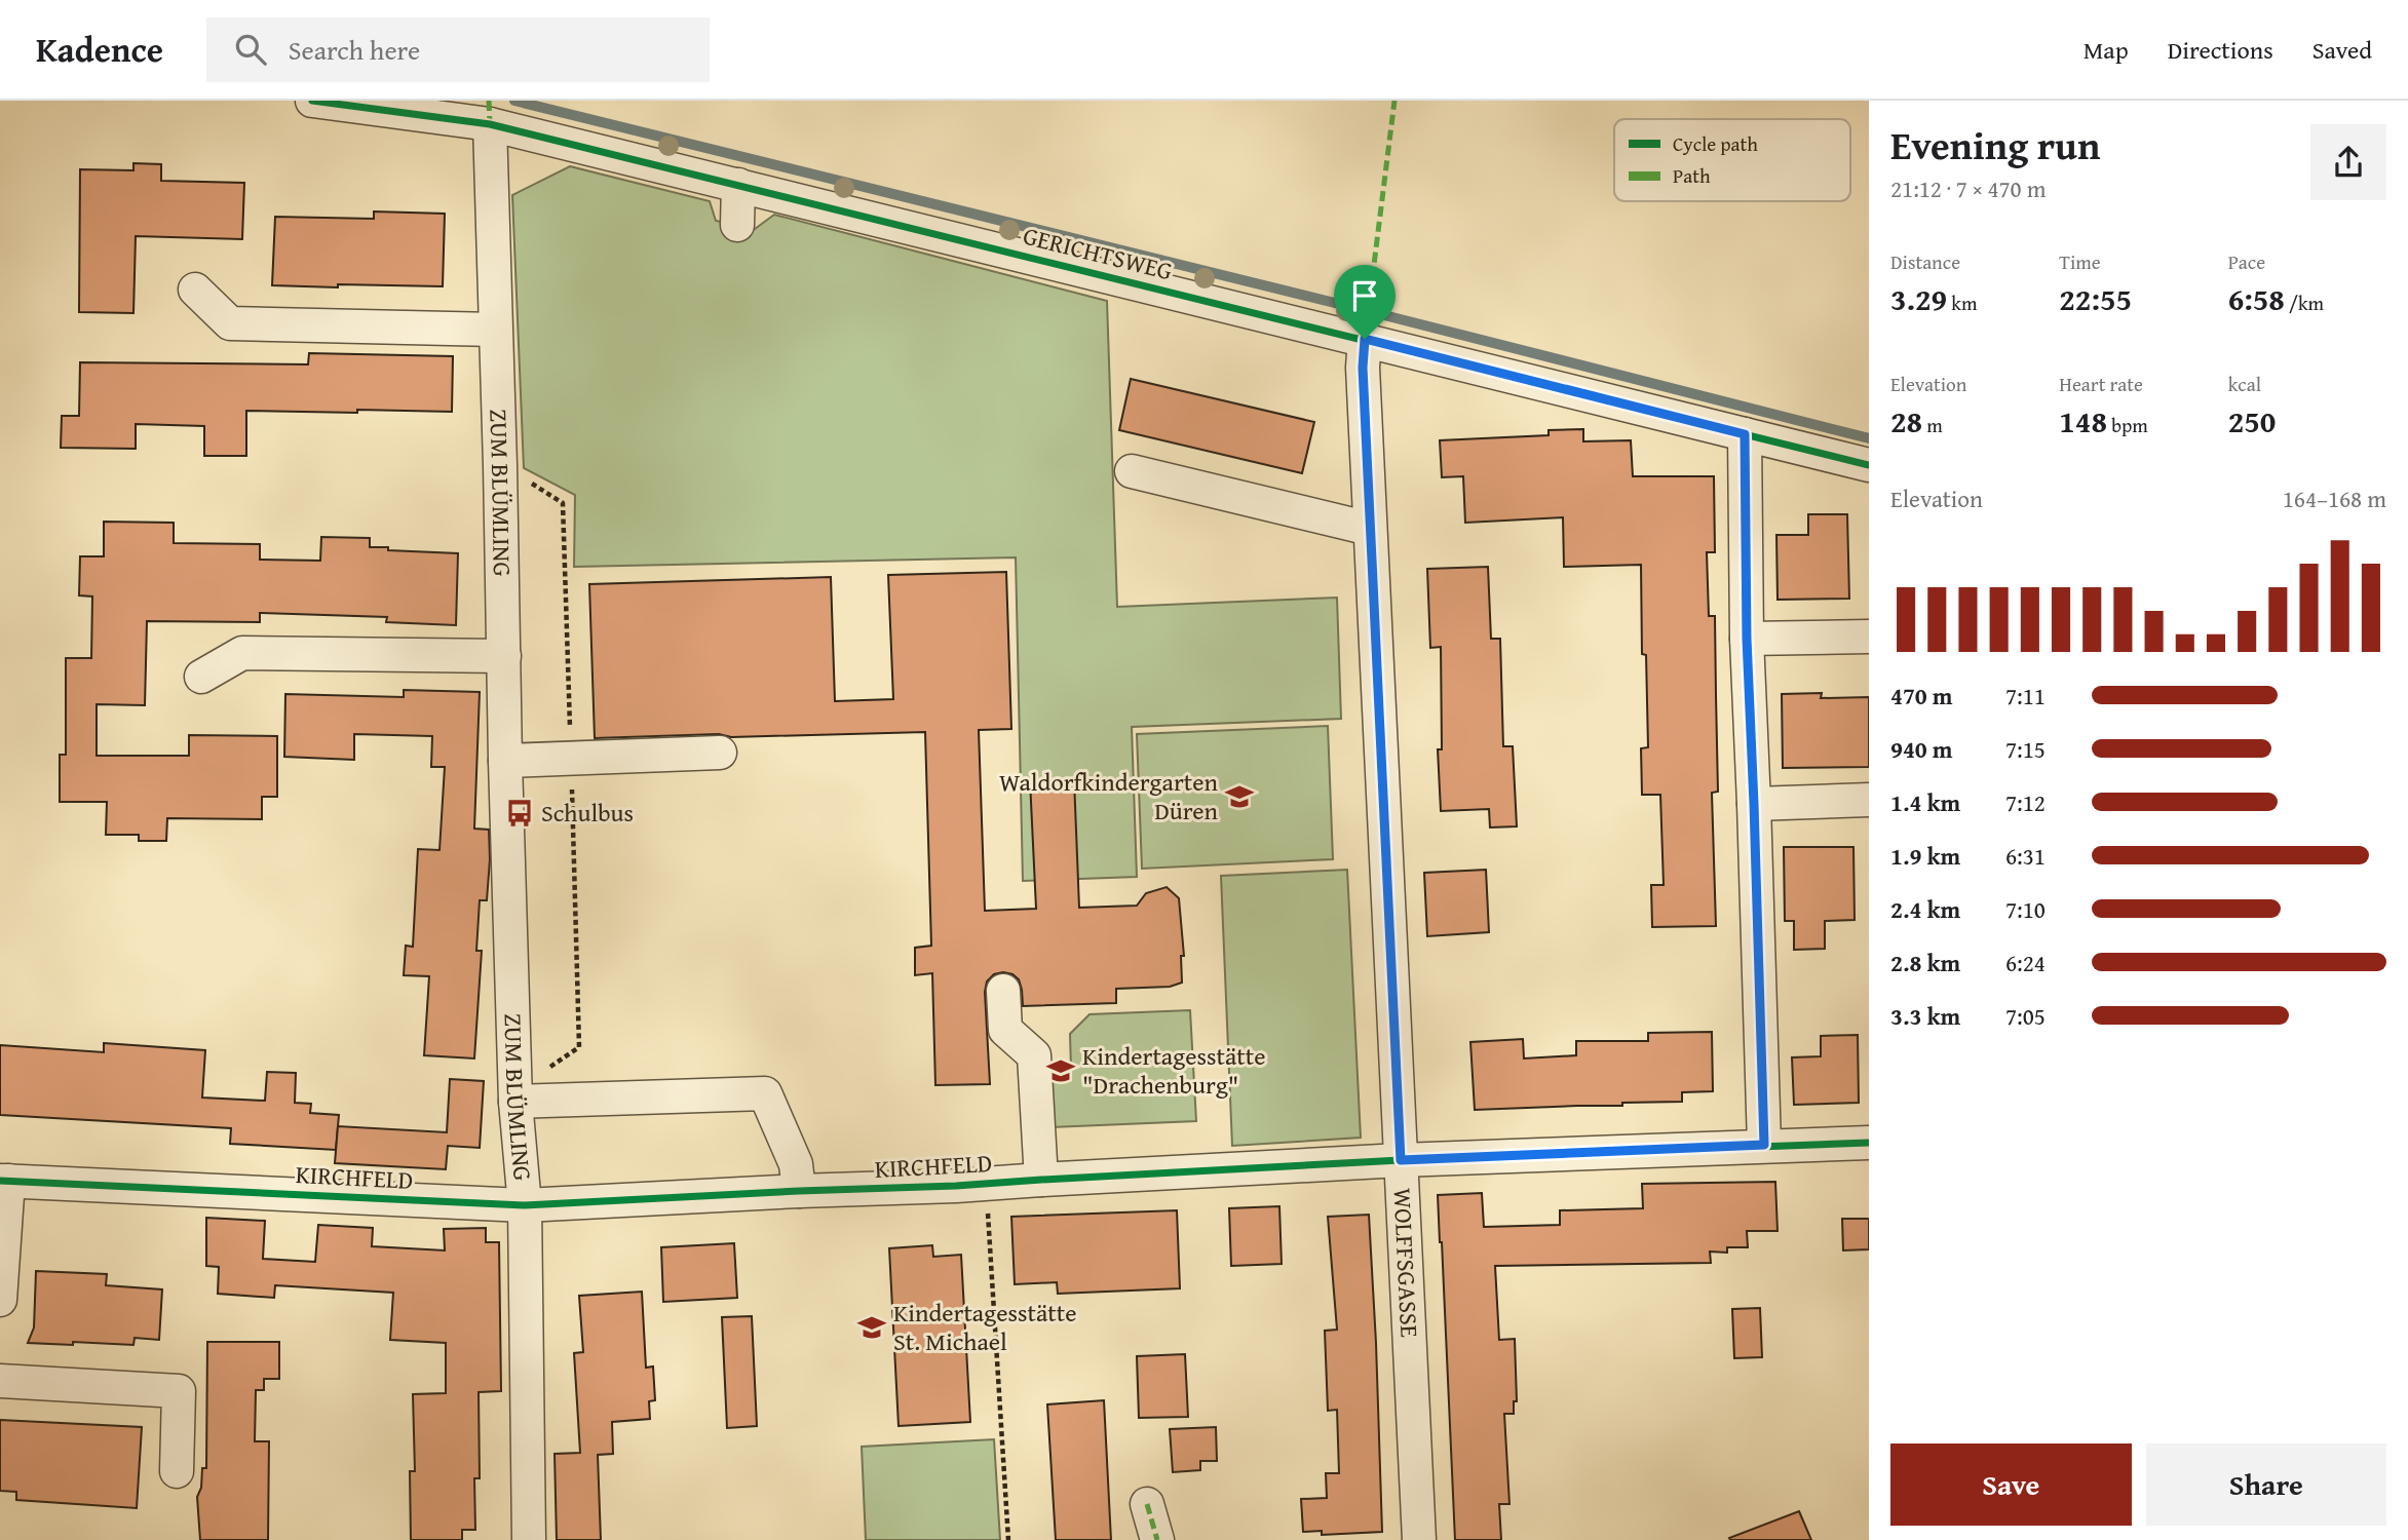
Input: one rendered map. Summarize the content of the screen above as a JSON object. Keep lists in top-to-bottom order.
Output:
{
  "streets": {
    "street": [
      "GERICHTSWEG",
      "ZUM BLÜMLING",
      "KIRCHFELD",
      "WOLFFSGASSE"
    ]
  },
  "crossings": [
    ["GERICHTSWEG", "ZUM BLÜMLING"],
    ["GERICHTSWEG", "WOLFFSGASSE"],
    ["ZUM BLÜMLING", "KIRCHFELD"],
    ["KIRCHFELD", "WOLFFSGASSE"]
  ],
  "places": {
    "school or university": ["Waldorfkindergarten Düren", "Kindertagesstätte \"Drachenburg\"", "Kindertagesstätte St. Michael"],
    "bus stop": ["Schulbus"]
  },
  "legend": ["Cycle path", "Path"],
  "page": {
    "header": "Kadence",
    "search": "Search here",
    "nav": ["Map", "Directions", "Saved"],
    "heading": ["Evening run", "21:12 · 7 × 470 m"],
    "stats": [
      ["Distance", "3.29 km"],
      ["Time", "22:55"],
      ["Pace", "6:58 /km"],
      ["Elevation", "28 m"],
      ["Heart rate", "148 bpm"],
      ["kcal", "250"]
    ],
    "chart": ["Elevation", "164–168 m"],
    "list": [
      {
        "name": "470 m",
        "note": "7:11"
      },
      {
        "name": "940 m",
        "note": "7:15"
      },
      {
        "name": "1.4 km",
        "note": "7:12"
      },
      {
        "name": "1.9 km",
        "note": "6:31"
      },
      {
        "name": "2.4 km",
        "note": "7:10"
      },
      {
        "name": "2.8 km",
        "note": "6:24"
      },
      {
        "name": "3.3 km",
        "note": "7:05"
      }
    ],
    "buttons": ["Save", "Share"]
  }
}
